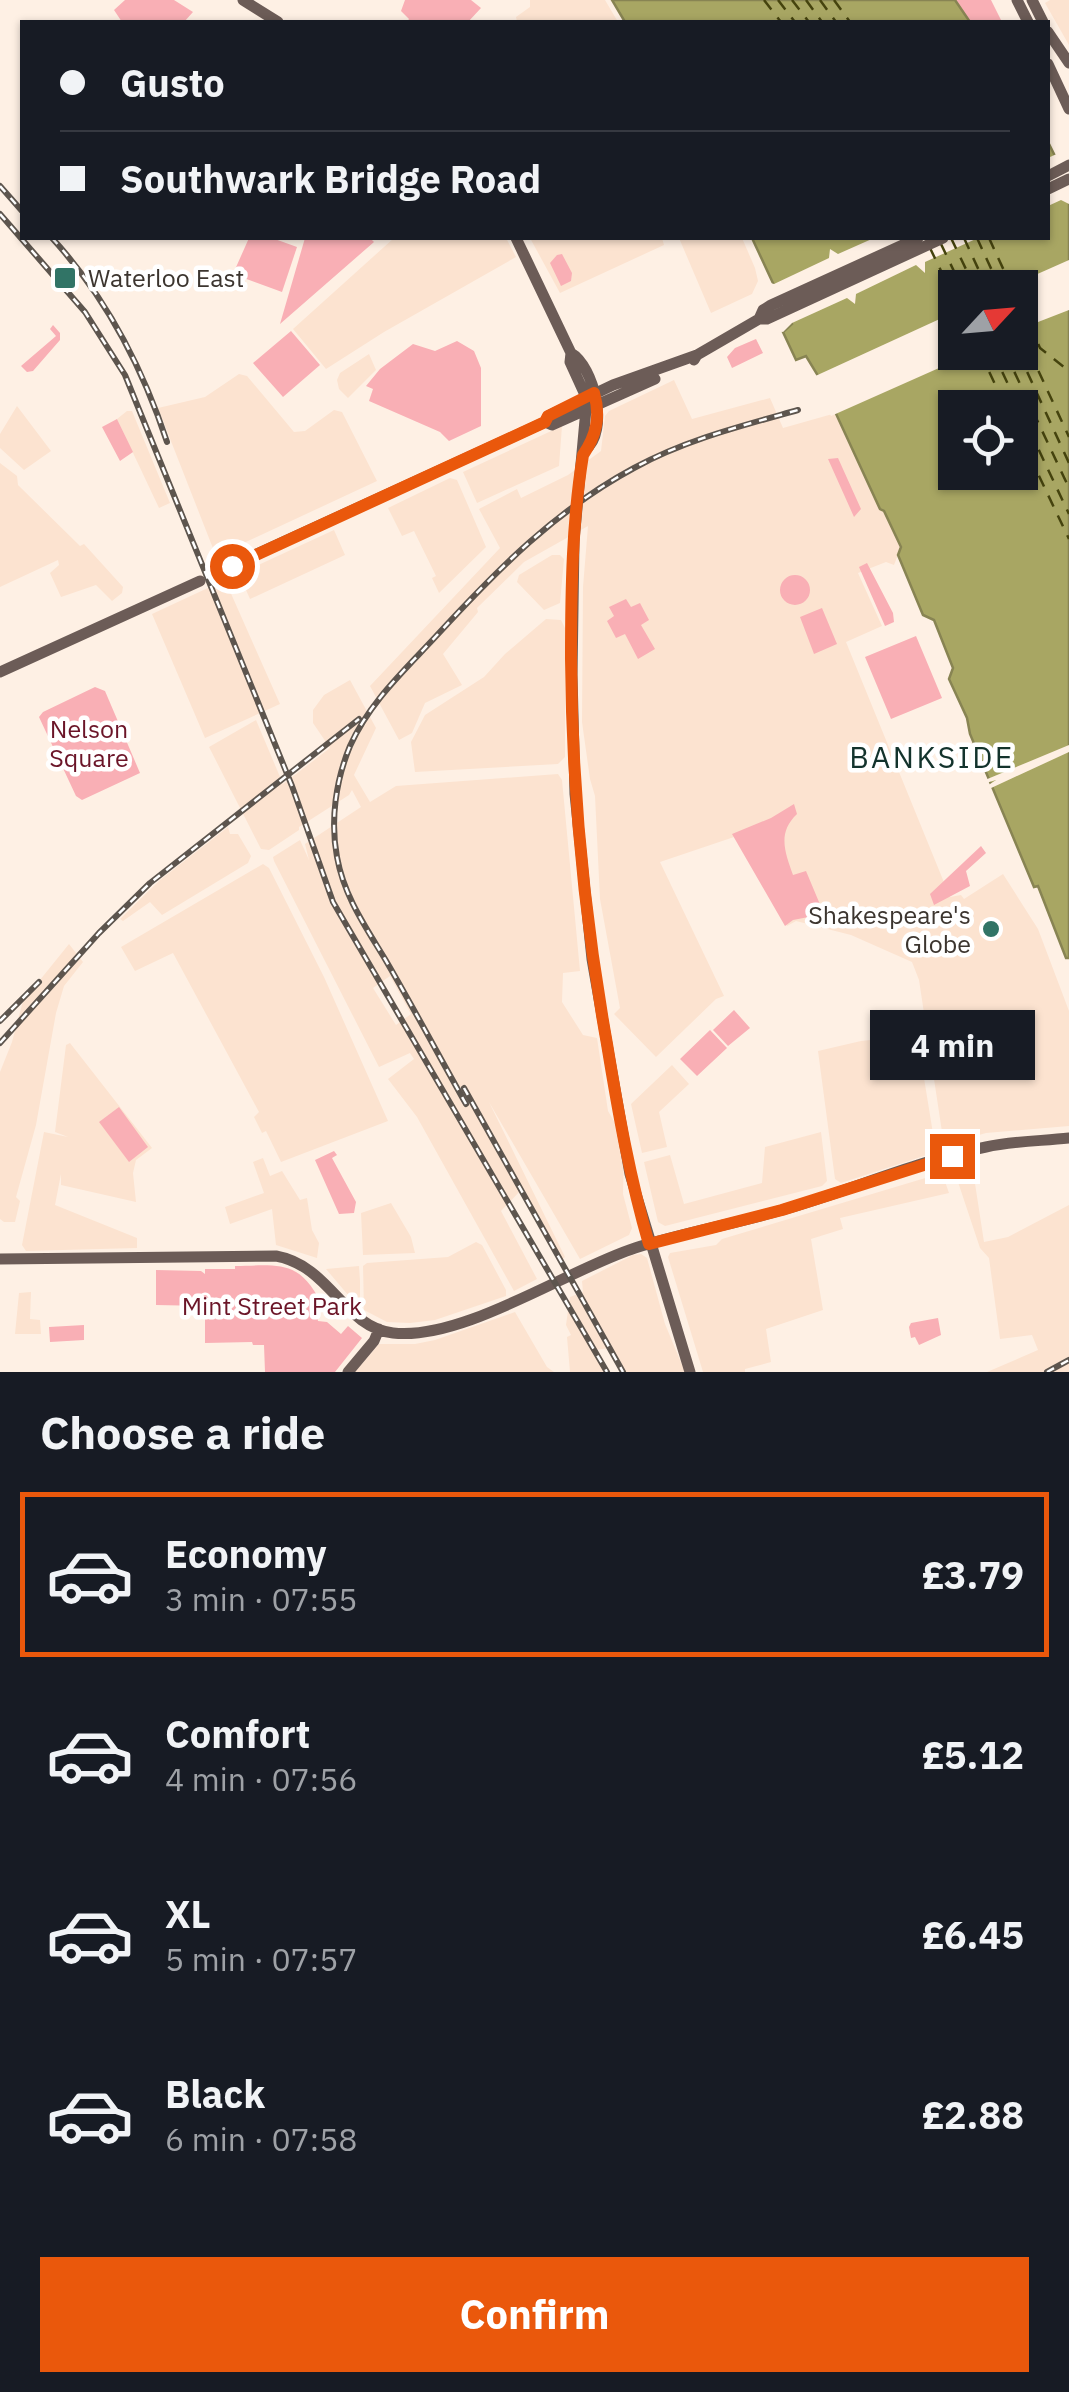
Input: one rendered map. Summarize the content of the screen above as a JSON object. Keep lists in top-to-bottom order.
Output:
{
  "districts": ["BANKSIDE"],
  "parks": ["Nelson Square", "Mint Street Park"],
  "places": {
    "transit": ["Waterloo East"],
    "other": ["Shakespeare's Globe"]
  },
  "north": "top right",
  "page": {
    "banner": ["Gusto", "Southwark Bridge Road"],
    "bubble": "4 min",
    "heading": "Choose a ride",
    "list": [
      {
        "name": "Economy",
        "note": "3 min · 07:55",
        "value": "£3.79"
      },
      {
        "name": "Comfort",
        "note": "4 min · 07:56",
        "value": "£5.12"
      },
      {
        "name": "XL",
        "note": "5 min · 07:57",
        "value": "£6.45"
      },
      {
        "name": "Black",
        "note": "6 min · 07:58",
        "value": "£2.88"
      }
    ],
    "buttons": "Confirm"
  }
}
